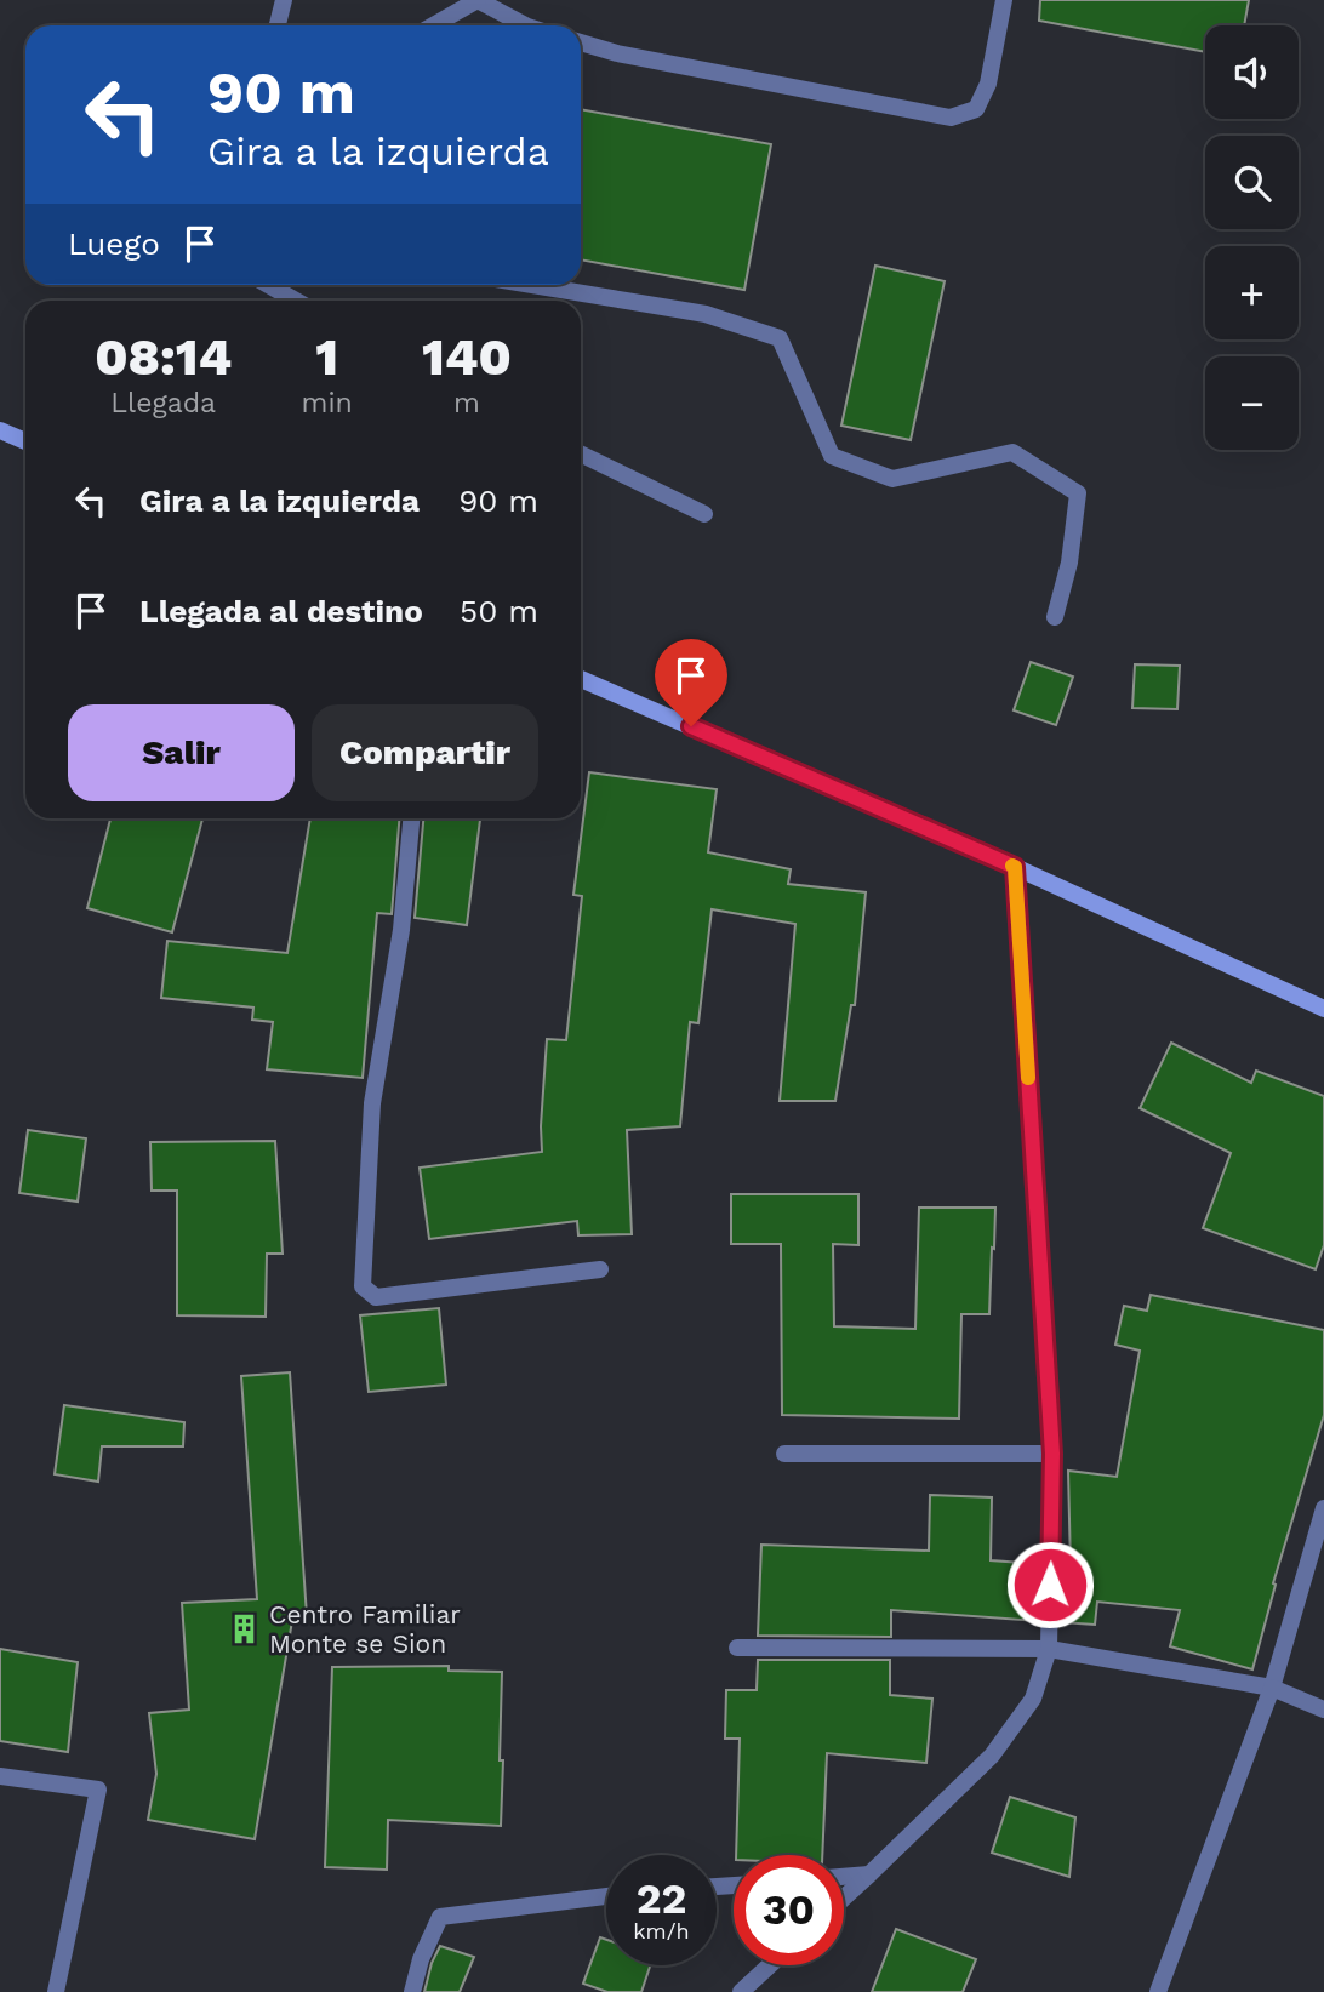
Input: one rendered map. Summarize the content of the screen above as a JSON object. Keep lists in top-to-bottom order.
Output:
{
  "places": {
    "building": ["Centro Familiar Monte se Sion"]
  },
  "page": {
    "map_buttons": ["+", "−"],
    "turn": ["90 m", "Gira a la izquierda"],
    "then": "Luego",
    "eta": [
      "08:14",
      "Llegada",
      "1",
      "min",
      "140",
      "m"
    ],
    "list": [
      {
        "name": "Gira a la izquierda",
        "value": "90 m"
      },
      {
        "name": "Llegada al destino",
        "value": "50 m"
      }
    ],
    "buttons": ["Salir", "Compartir"],
    "speed": "22 km/h",
    "limit": "30"
  }
}
